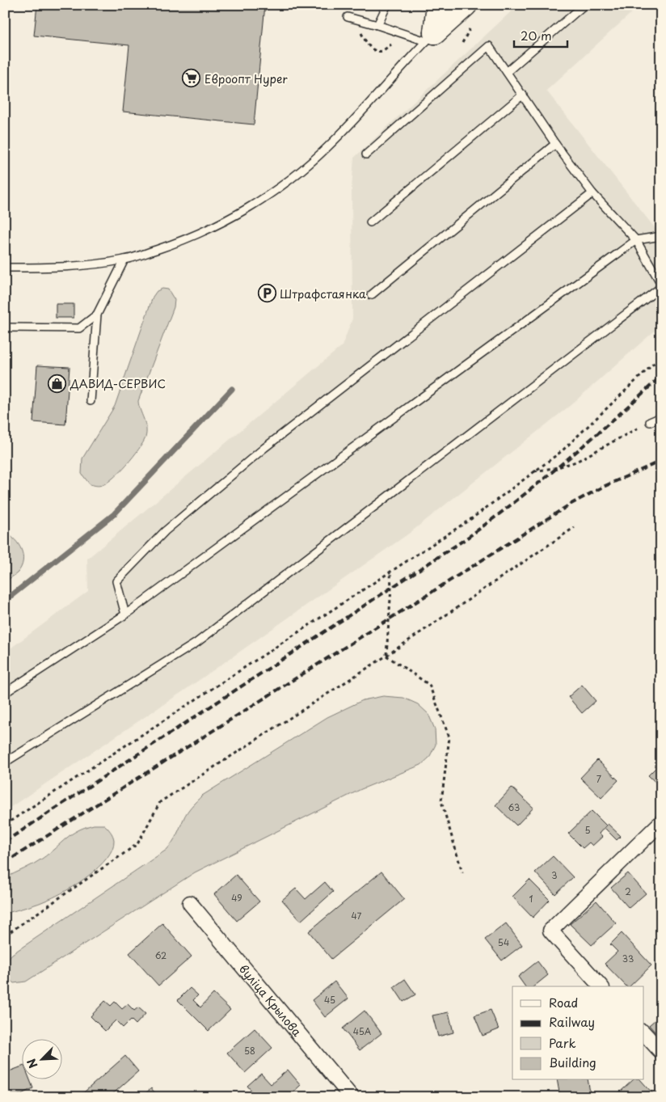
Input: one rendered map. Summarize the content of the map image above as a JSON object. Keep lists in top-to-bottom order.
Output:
{
  "streets": {
    "street": ["вуліца Крылова"]
  },
  "places": {
    "supermarket": ["Евроопт Hyper"],
    "parking": ["Штрафстаянка"],
    "shop": ["ДАВИД-СЕРВИС"]
  },
  "house_numbers": [
    "7",
    "63",
    "5",
    "3",
    "2",
    "49",
    "1",
    "47",
    "54",
    "62",
    "33",
    "45",
    "45А",
    "58"
  ],
  "legend": [
    "Road",
    "Railway",
    "Park",
    "Building"
  ],
  "scale_bar": "20 m",
  "north": "bottom left"
}
